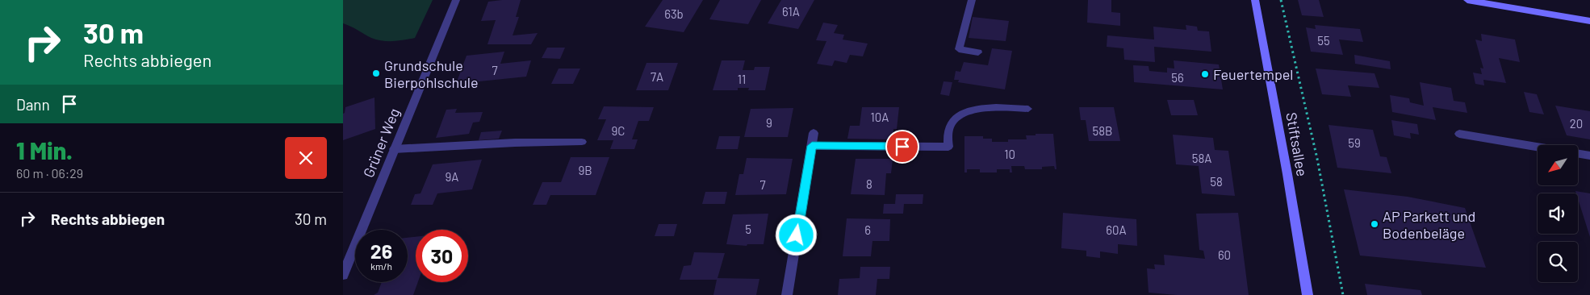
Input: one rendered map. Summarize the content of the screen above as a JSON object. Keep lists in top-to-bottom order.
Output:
{
  "streets": {
    "main road": ["Stiftsallee"],
    "street": ["Grüner Weg"]
  },
  "places": ["Grundschule Bierpohlschule", "Feuertempel", "AP Parkett und Bodenbeläge"],
  "house_numbers": [
    "61A",
    "63b",
    "55",
    "7",
    "7A",
    "56",
    "11",
    "10A",
    "9",
    "20",
    "9C",
    "58B",
    "59",
    "10",
    "58A",
    "9B",
    "9A",
    "58",
    "8",
    "7",
    "5",
    "6",
    "60A",
    "60"
  ],
  "north": "bottom left",
  "page": {
    "turn": ["30 m", "Rechts abbiegen"],
    "then": "Dann",
    "heading": ["1 Min.", "60 m · 06:29"],
    "list": [
      {
        "name": "Rechts abbiegen",
        "value": "30 m"
      }
    ],
    "speed": "26 km/h",
    "limit": "30"
  }
}
